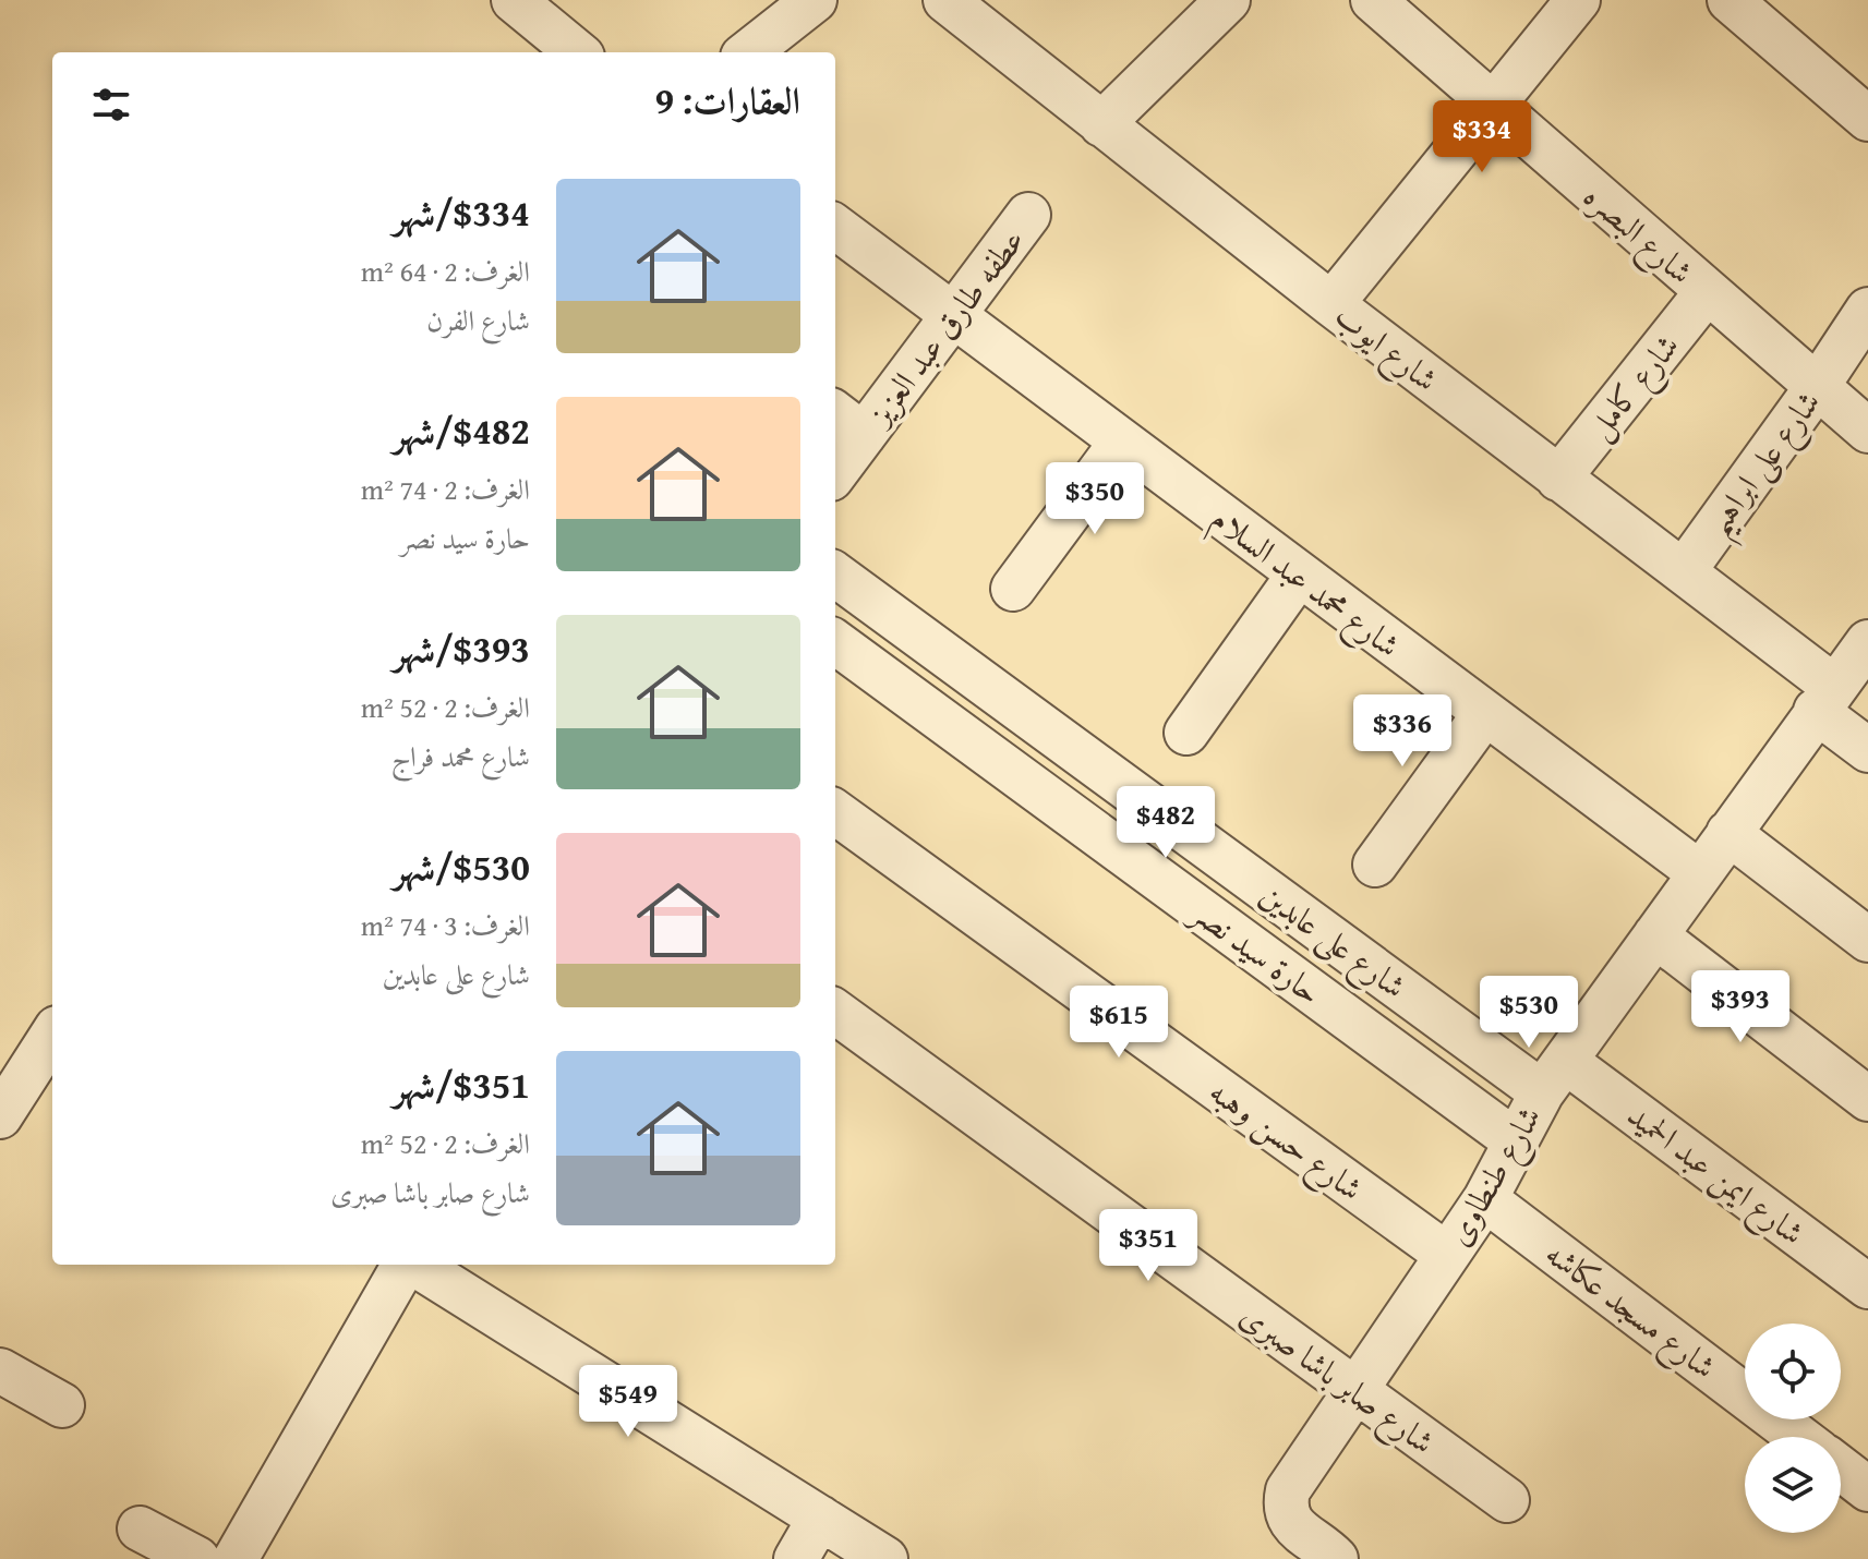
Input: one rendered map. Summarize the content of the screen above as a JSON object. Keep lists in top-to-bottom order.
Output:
{
  "streets": {
    "street": [
      "شارع البصره",
      "عطفه طارق عبد العزيز",
      "شارع ايوب",
      "شارع كامل",
      "شارع على ابراهيم",
      "شارع محمد عبد السلام",
      "شارع على عابدين",
      "حارة سيد نصر",
      "شارع حسن وهبه",
      "شارع ايمن عبد الحميد",
      "شارع طنطاوى",
      "شارع مسجد عكاشه",
      "شارع صابر باشا صبرى"
    ]
  },
  "crossings": [
    ["شارع البصره", "شارع كامل"],
    ["شارع البصره", "شارع على ابراهيم"],
    ["عطفه طارق عبد العزيز", "شارع محمد عبد السلام"],
    ["شارع ايوب", "شارع كامل"],
    ["شارع ايوب", "شارع على ابراهيم"],
    ["شارع ايوب", "شارع طنطاوى"],
    ["شارع محمد عبد السلام", "شارع طنطاوى"],
    ["شارع على عابدين", "شارع ايمن عبد الحميد"],
    ["شارع على عابدين", "شارع طنطاوى"],
    ["حارة سيد نصر", "شارع طنطاوى"],
    ["شارع حسن وهبه", "شارع طنطاوى"],
    ["شارع ايمن عبد الحميد", "شارع طنطاوى"],
    ["شارع طنطاوى", "شارع مسجد عكاشه"],
    ["شارع طنطاوى", "شارع صابر باشا صبرى"]
  ],
  "page": {
    "heading": "العقارات: 9",
    "price": [
      "$334",
      "$350",
      "$336",
      "$482",
      "$393",
      "$530",
      "$615",
      "$351",
      "$549"
    ],
    "list": [
      {
        "name": "$334/شهر",
        "note": "الغرف: 2 · 64 m² · شارع الفرن"
      },
      {
        "name": "$482/شهر",
        "note": "الغرف: 2 · 74 m² · حارة سيد نصر"
      },
      {
        "name": "$393/شهر",
        "note": "الغرف: 2 · 52 m² · شارع محمد فراج"
      },
      {
        "name": "$530/شهر",
        "note": "الغرف: 3 · 74 m² · شارع على عابدين"
      },
      {
        "name": "$351/شهر",
        "note": "الغرف: 2 · 52 m² · شارع صابر باشا صبرى"
      }
    ]
  }
}
